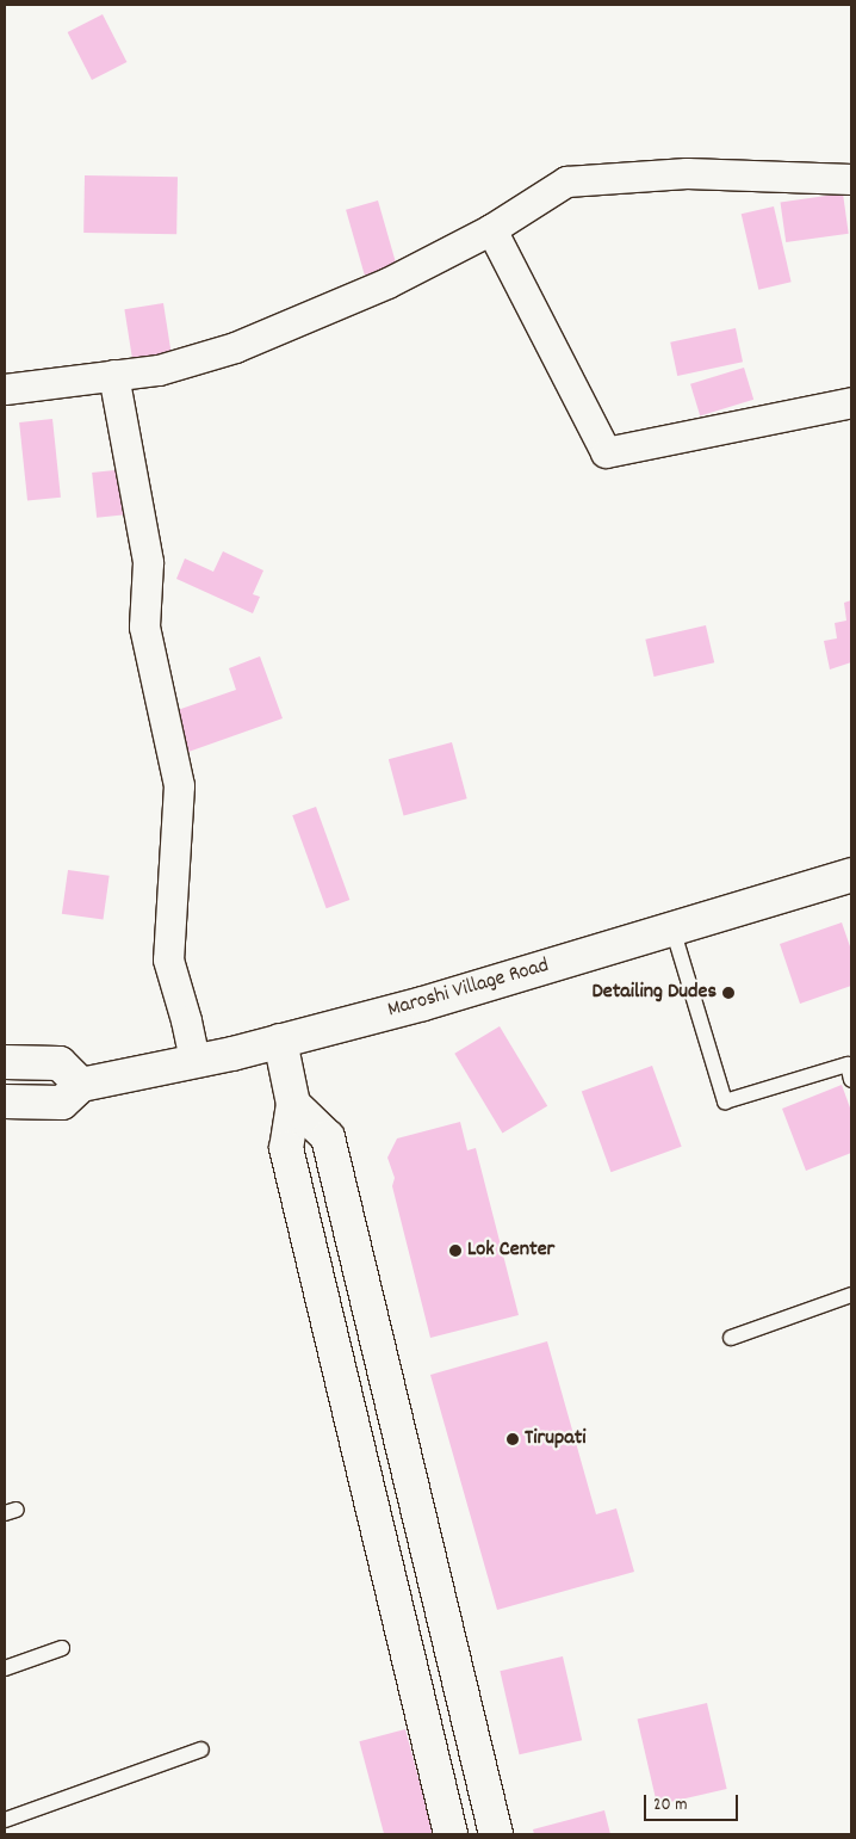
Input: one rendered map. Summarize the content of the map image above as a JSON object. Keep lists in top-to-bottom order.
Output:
{
  "streets": {
    "street": ["Maroshi Village Road"]
  },
  "places": ["Detailing Dudes", "Lok Center", "Tirupati"],
  "scale_bar": "20 m"
}
